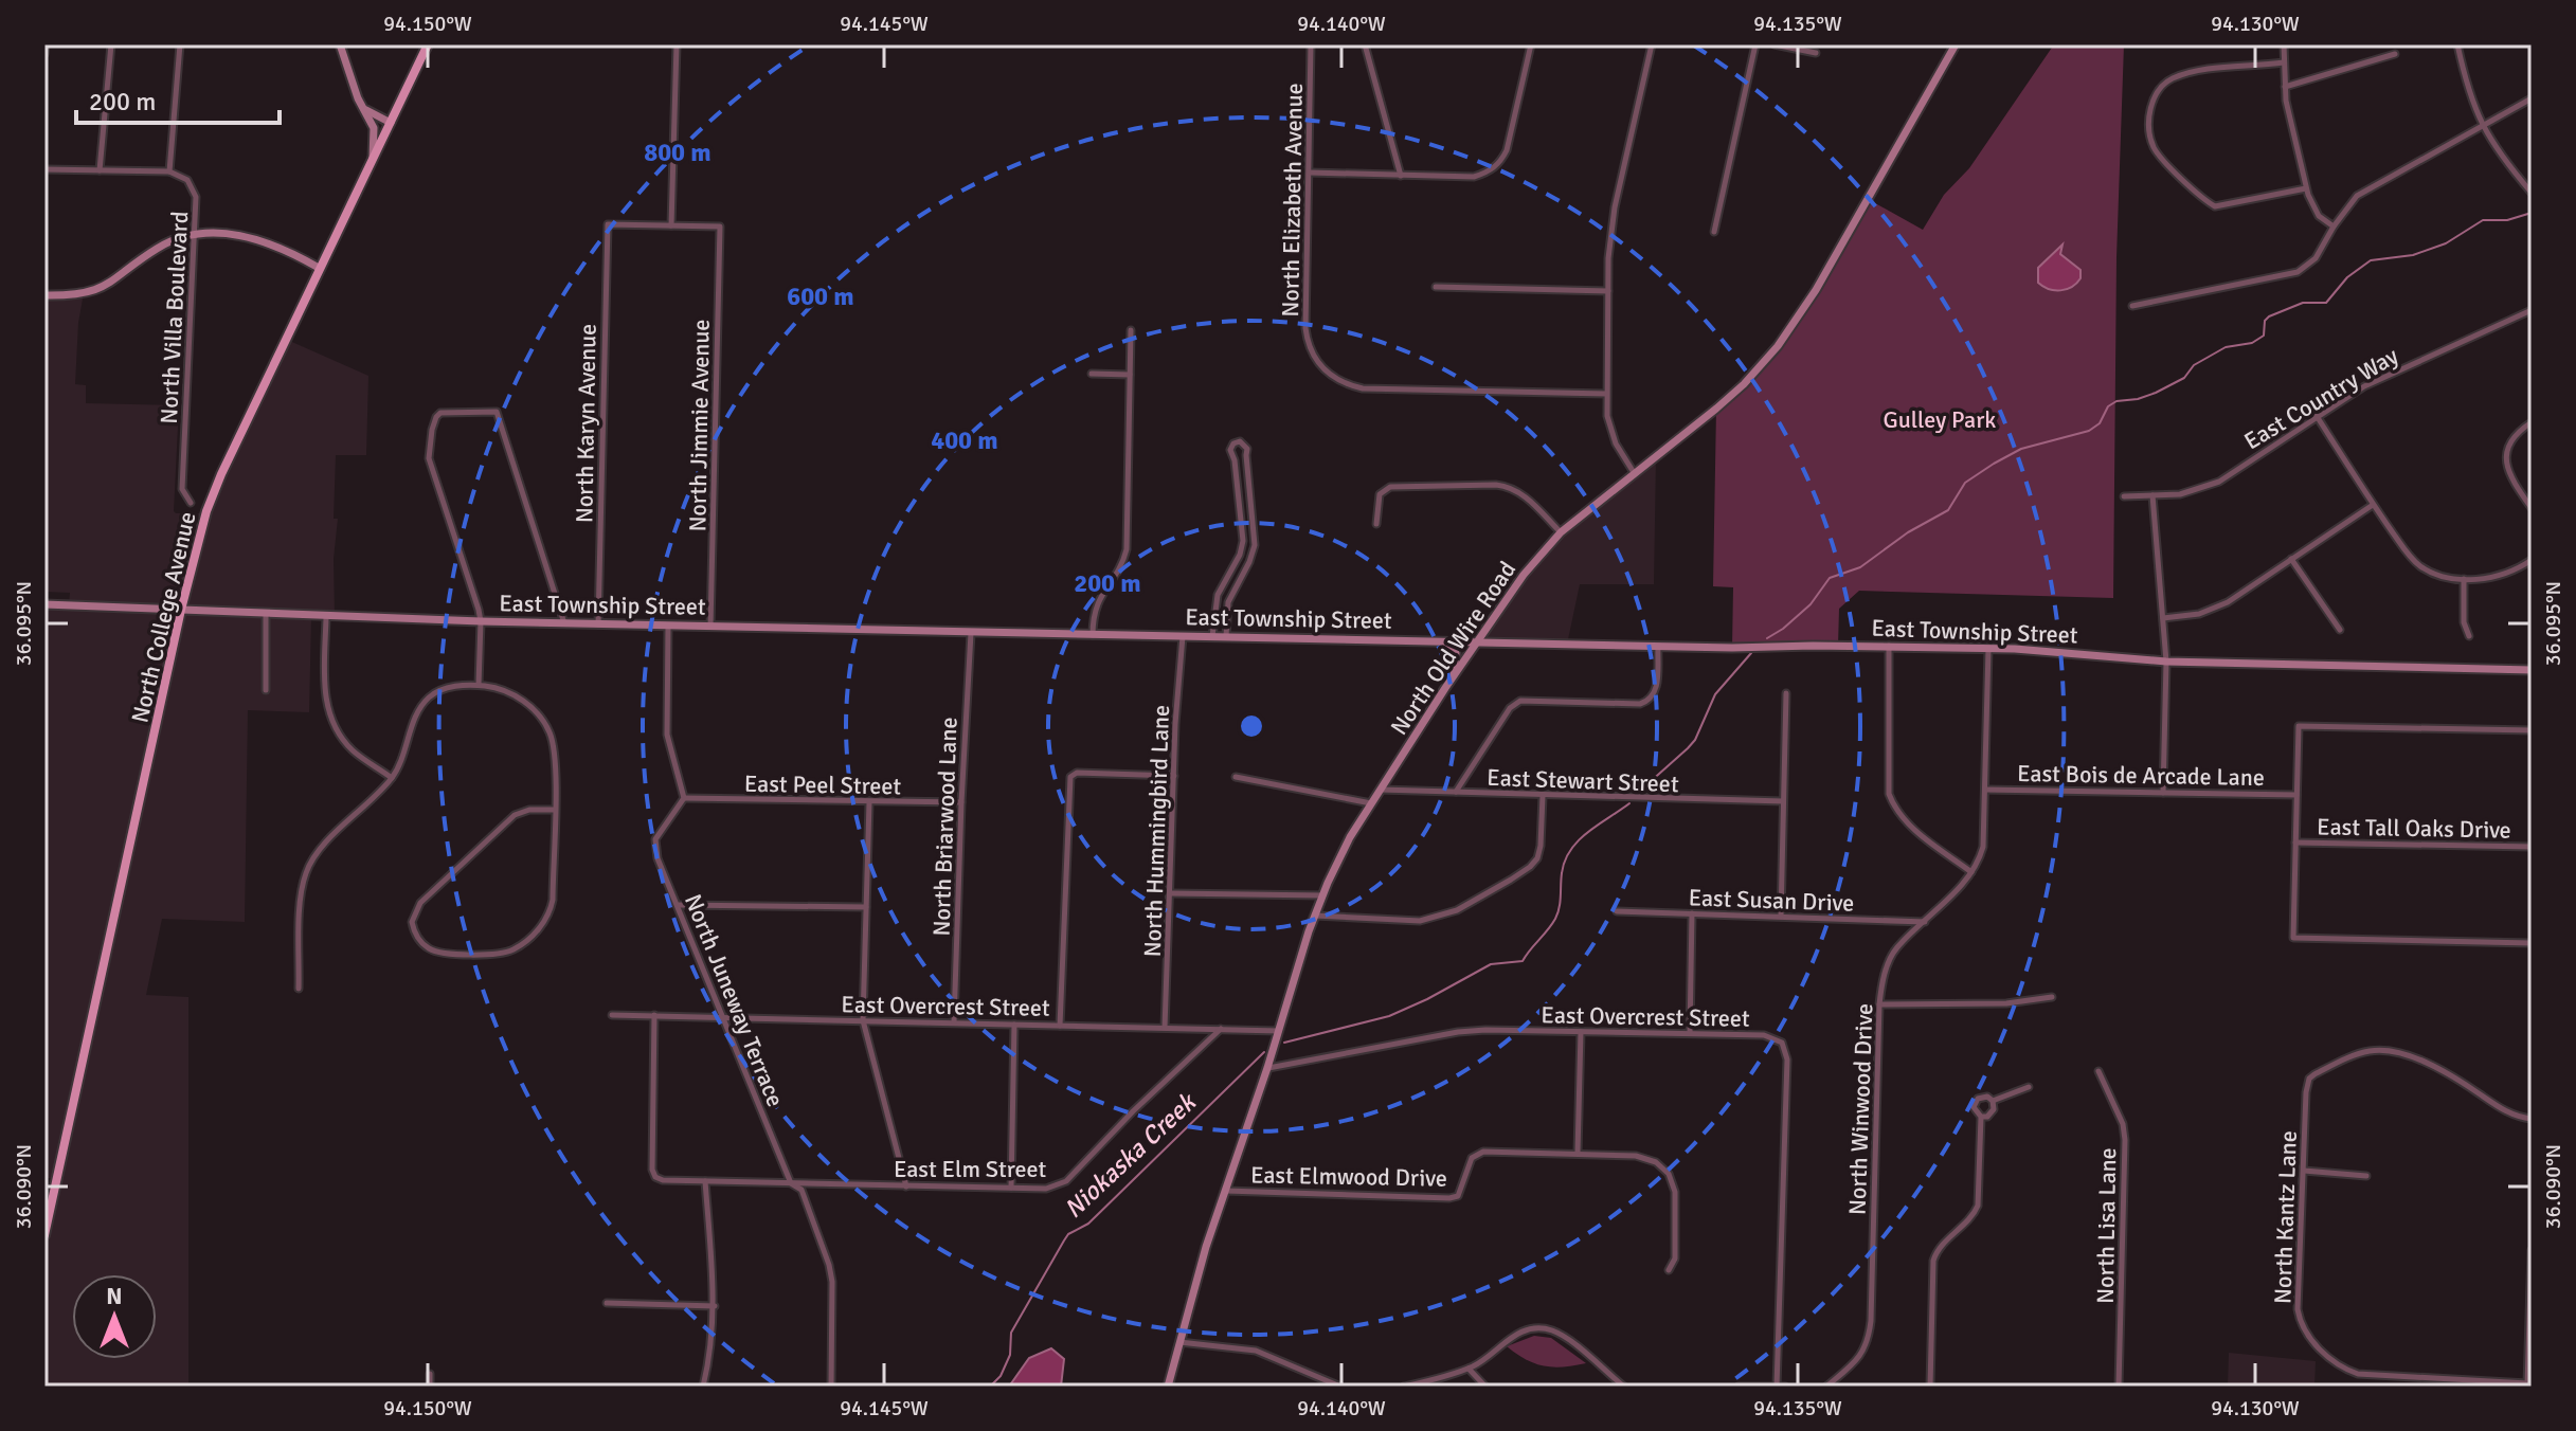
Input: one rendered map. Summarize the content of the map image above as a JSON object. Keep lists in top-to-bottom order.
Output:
{
  "streets": {
    "main road": ["North College Avenue"],
    "street": [
      "North Elizabeth Avenue",
      "North Villa Boulevard",
      "East Country Way",
      "North Karyn Avenue",
      "North Jimmie Avenue",
      "East Township Street",
      "North Old Wire Road",
      "East Bois de Arcade Lane",
      "East Stewart Street",
      "East Peel Street",
      "North Briarwood Lane",
      "East Tall Oaks Drive",
      "North Hummingbird Lane",
      "East Susan Drive",
      "North Juneway Terrace",
      "East Overcrest Street",
      "North Winwood Drive",
      "East Elm Street",
      "East Elmwood Drive",
      "North Kantz Lane",
      "North Lisa Lane"
    ]
  },
  "crossings": [
    ["North Karyn Avenue", "North Jimmie Avenue"],
    ["North Karyn Avenue", "East Township Street"],
    ["North Jimmie Avenue", "East Township Street"],
    ["East Township Street", "North College Avenue"],
    ["East Township Street", "North Old Wire Road"],
    ["East Township Street", "North Briarwood Lane"],
    ["East Township Street", "North Hummingbird Lane"],
    ["East Township Street", "North Winwood Drive"],
    ["North Old Wire Road", "East Stewart Street"],
    ["North Old Wire Road", "East Overcrest Street"],
    ["North Old Wire Road", "East Elmwood Drive"],
    ["East Bois de Arcade Lane", "North Winwood Drive"],
    ["East Peel Street", "North Briarwood Lane"],
    ["East Peel Street", "North Juneway Terrace"],
    ["North Briarwood Lane", "East Overcrest Street"],
    ["North Hummingbird Lane", "East Overcrest Street"],
    ["East Susan Drive", "North Winwood Drive"],
    ["North Juneway Terrace", "East Overcrest Street"],
    ["North Juneway Terrace", "East Elm Street"],
    ["East Overcrest Street", "East Elm Street"]
  ],
  "water": ["Niokaska Creek"],
  "parks": ["Gulley Park"],
  "scale_bar": "200 m",
  "north": "top",
  "coordinates": [
    "94.150°W",
    "94.145°W",
    "94.140°W",
    "94.135°W",
    "94.130°W",
    "36.095°N",
    "36.090°N"
  ],
  "rings": [
    "800 m",
    "600 m",
    "400 m",
    "200 m"
  ]
}
